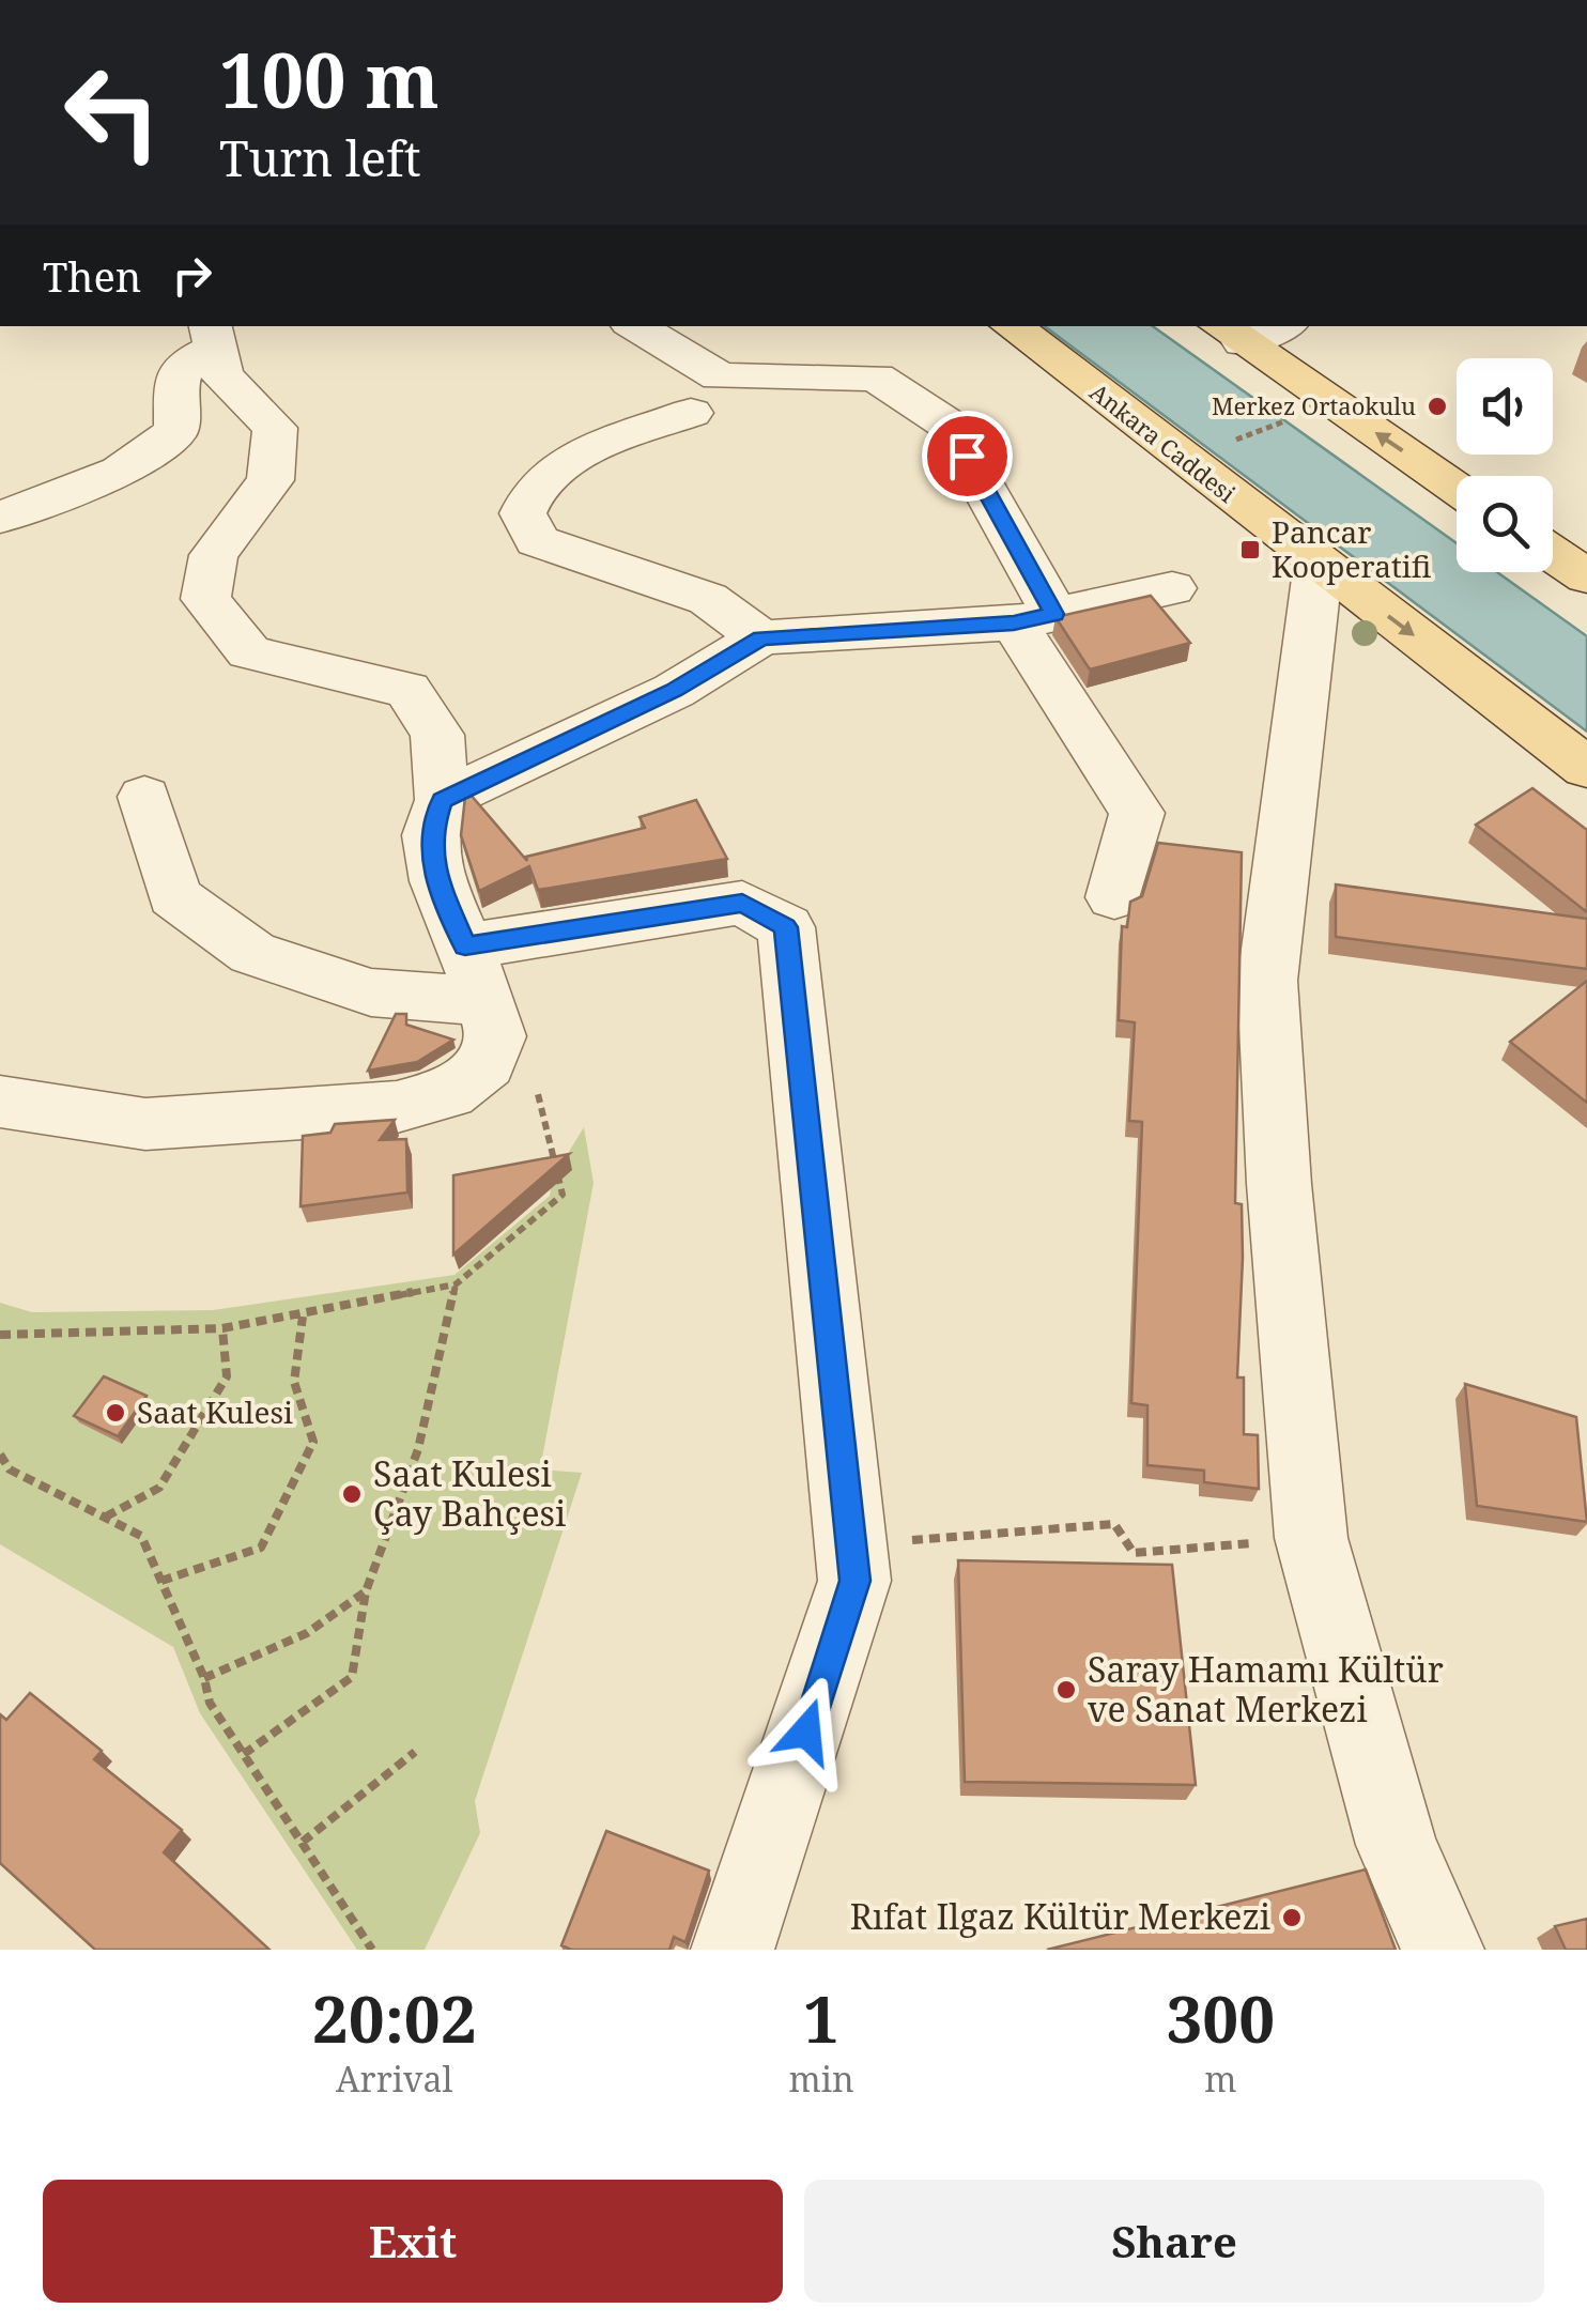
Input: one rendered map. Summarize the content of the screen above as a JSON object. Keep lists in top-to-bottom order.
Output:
{
  "streets": {
    "main road": ["Ankara Caddesi"]
  },
  "places": {
    "other": [
      "Merkez Ortaokulu",
      "Saat Kulesi",
      "Saat Kulesi Çay Bahçesi",
      "Saray Hamamı Kültür ve Sanat Merkezi",
      "Rıfat Ilgaz Kültür Merkezi"
    ],
    "transit": ["Pancar Kooperatifi"]
  },
  "page": {
    "turn": ["100 m", "Turn left"],
    "then": "Then",
    "eta": [
      "20:02",
      "Arrival",
      "1",
      "min",
      "300",
      "m"
    ],
    "buttons": ["Exit", "Share"]
  }
}
